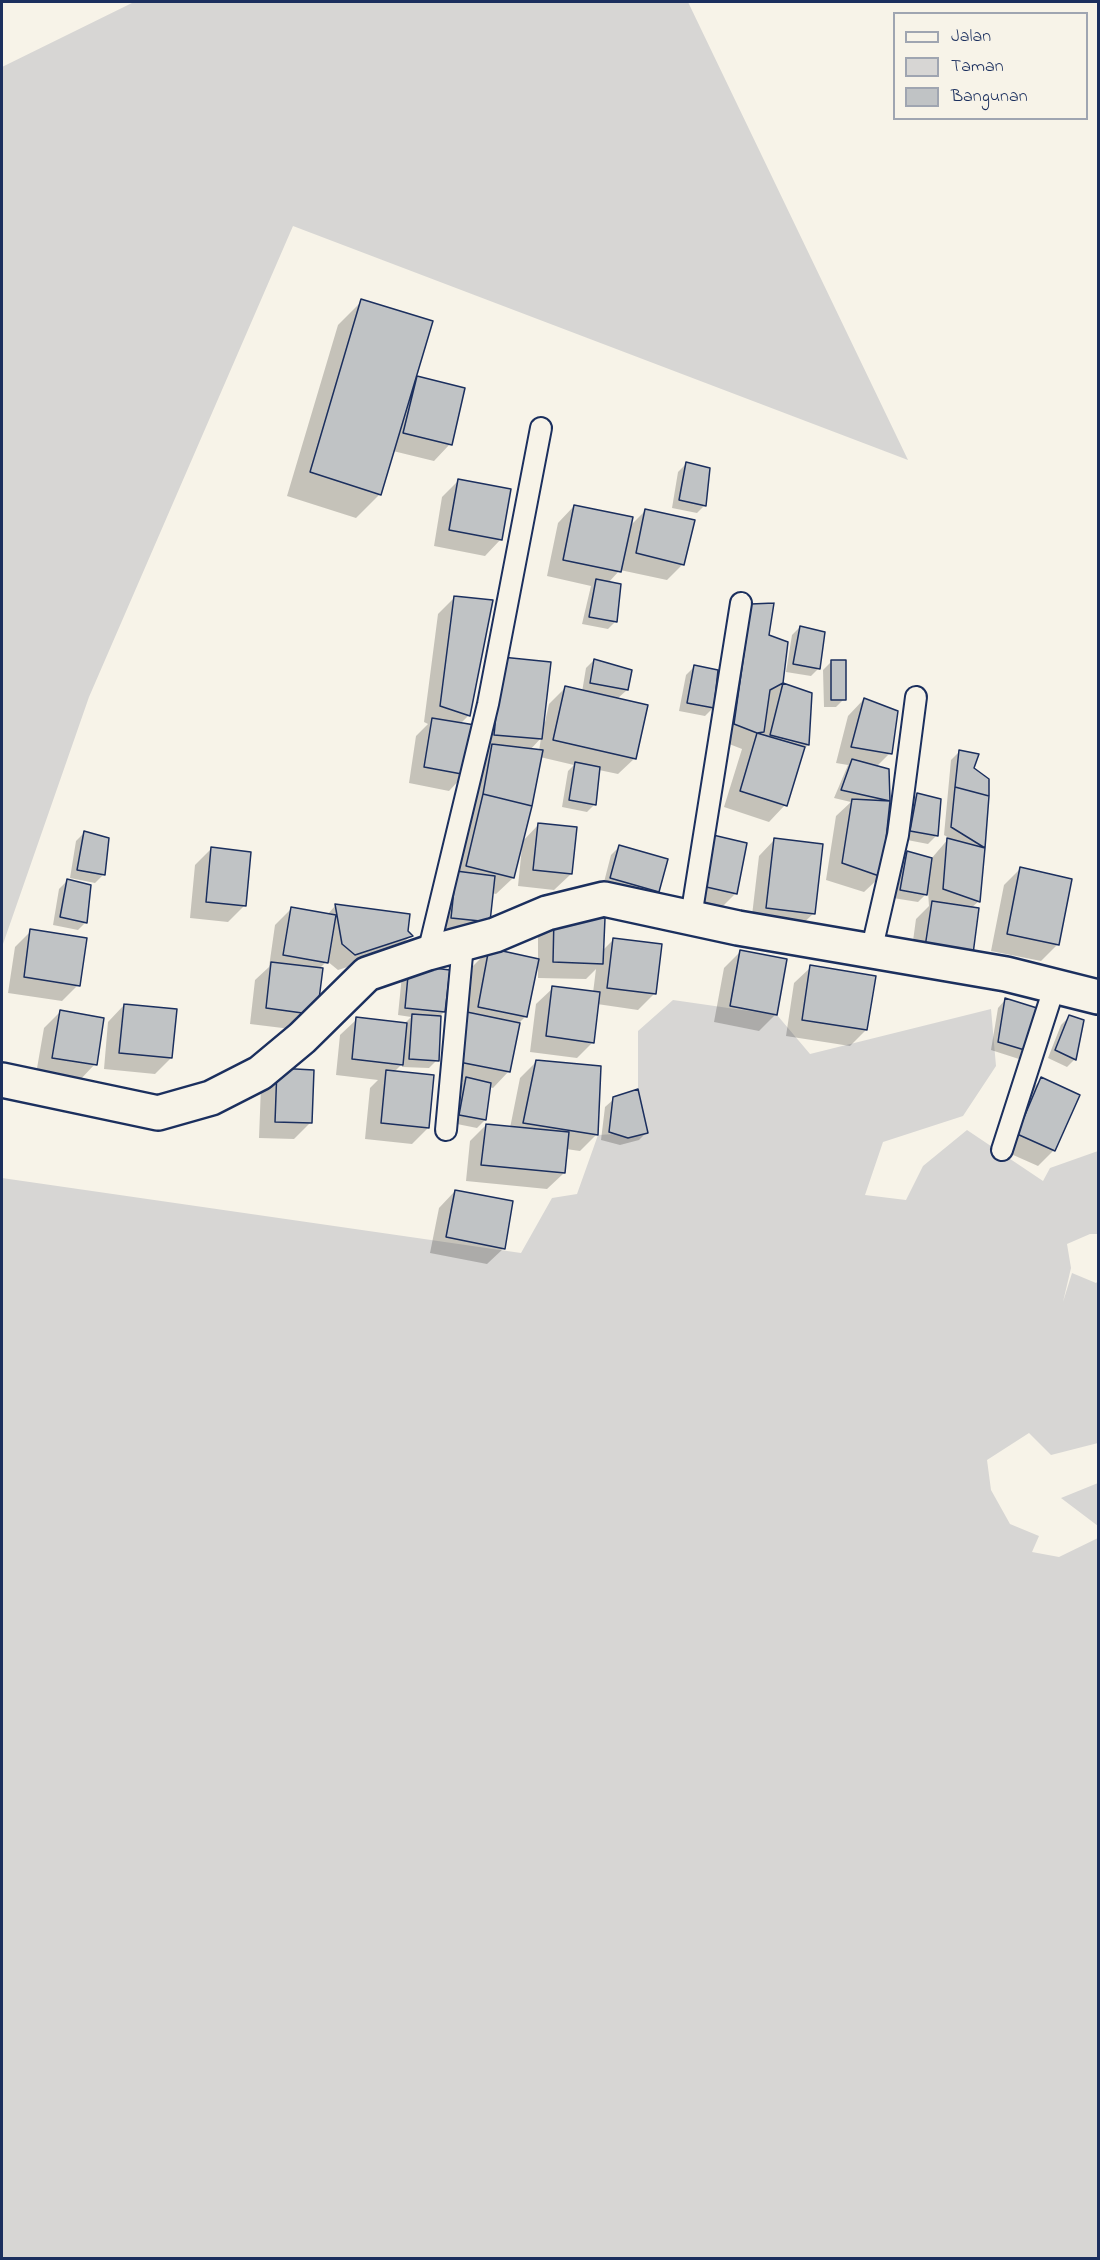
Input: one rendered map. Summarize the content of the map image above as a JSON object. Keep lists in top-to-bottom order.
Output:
{
  "legend": ["Jalan", "Taman", "Bangunan"]
}
